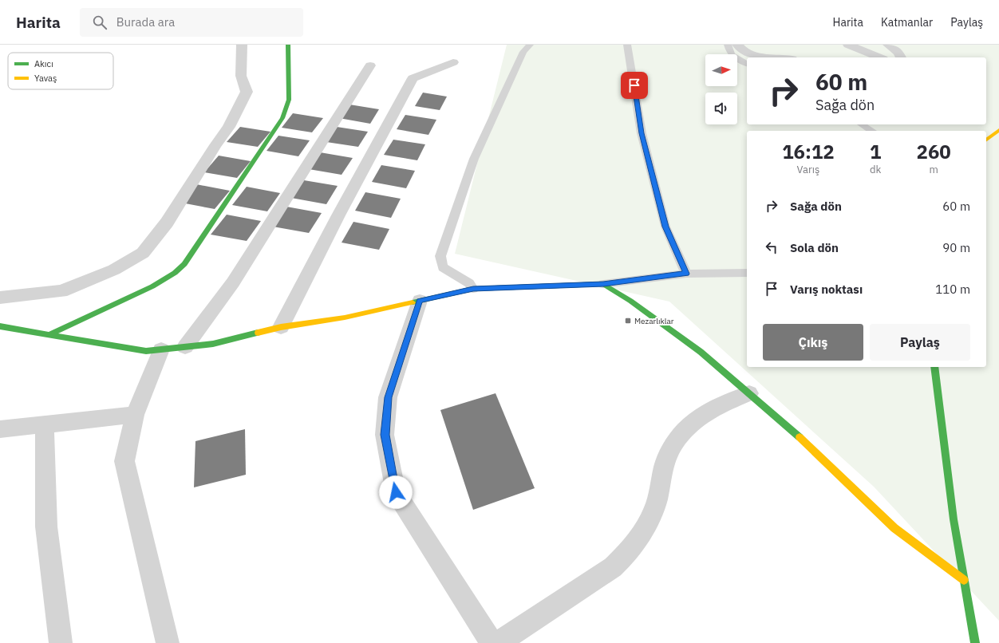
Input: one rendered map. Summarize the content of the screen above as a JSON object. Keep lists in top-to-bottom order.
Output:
{
  "places": {
    "transit": ["Mezarlıklar"]
  },
  "legend": ["Akıcı", "Yavaş"],
  "north": "right",
  "page": {
    "header": "Harita",
    "search": "Burada ara",
    "nav": ["Harita", "Katmanlar", "Paylaş"],
    "turn": ["60 m", "Sağa dön"],
    "eta": [
      "16:12",
      "Varış",
      "1",
      "dk",
      "260",
      "m"
    ],
    "list": [
      {
        "name": "Sağa dön",
        "value": "60 m"
      },
      {
        "name": "Sola dön",
        "value": "90 m"
      },
      {
        "name": "Varış noktası",
        "value": "110 m"
      }
    ],
    "buttons": ["Çıkış", "Paylaş"]
  }
}
